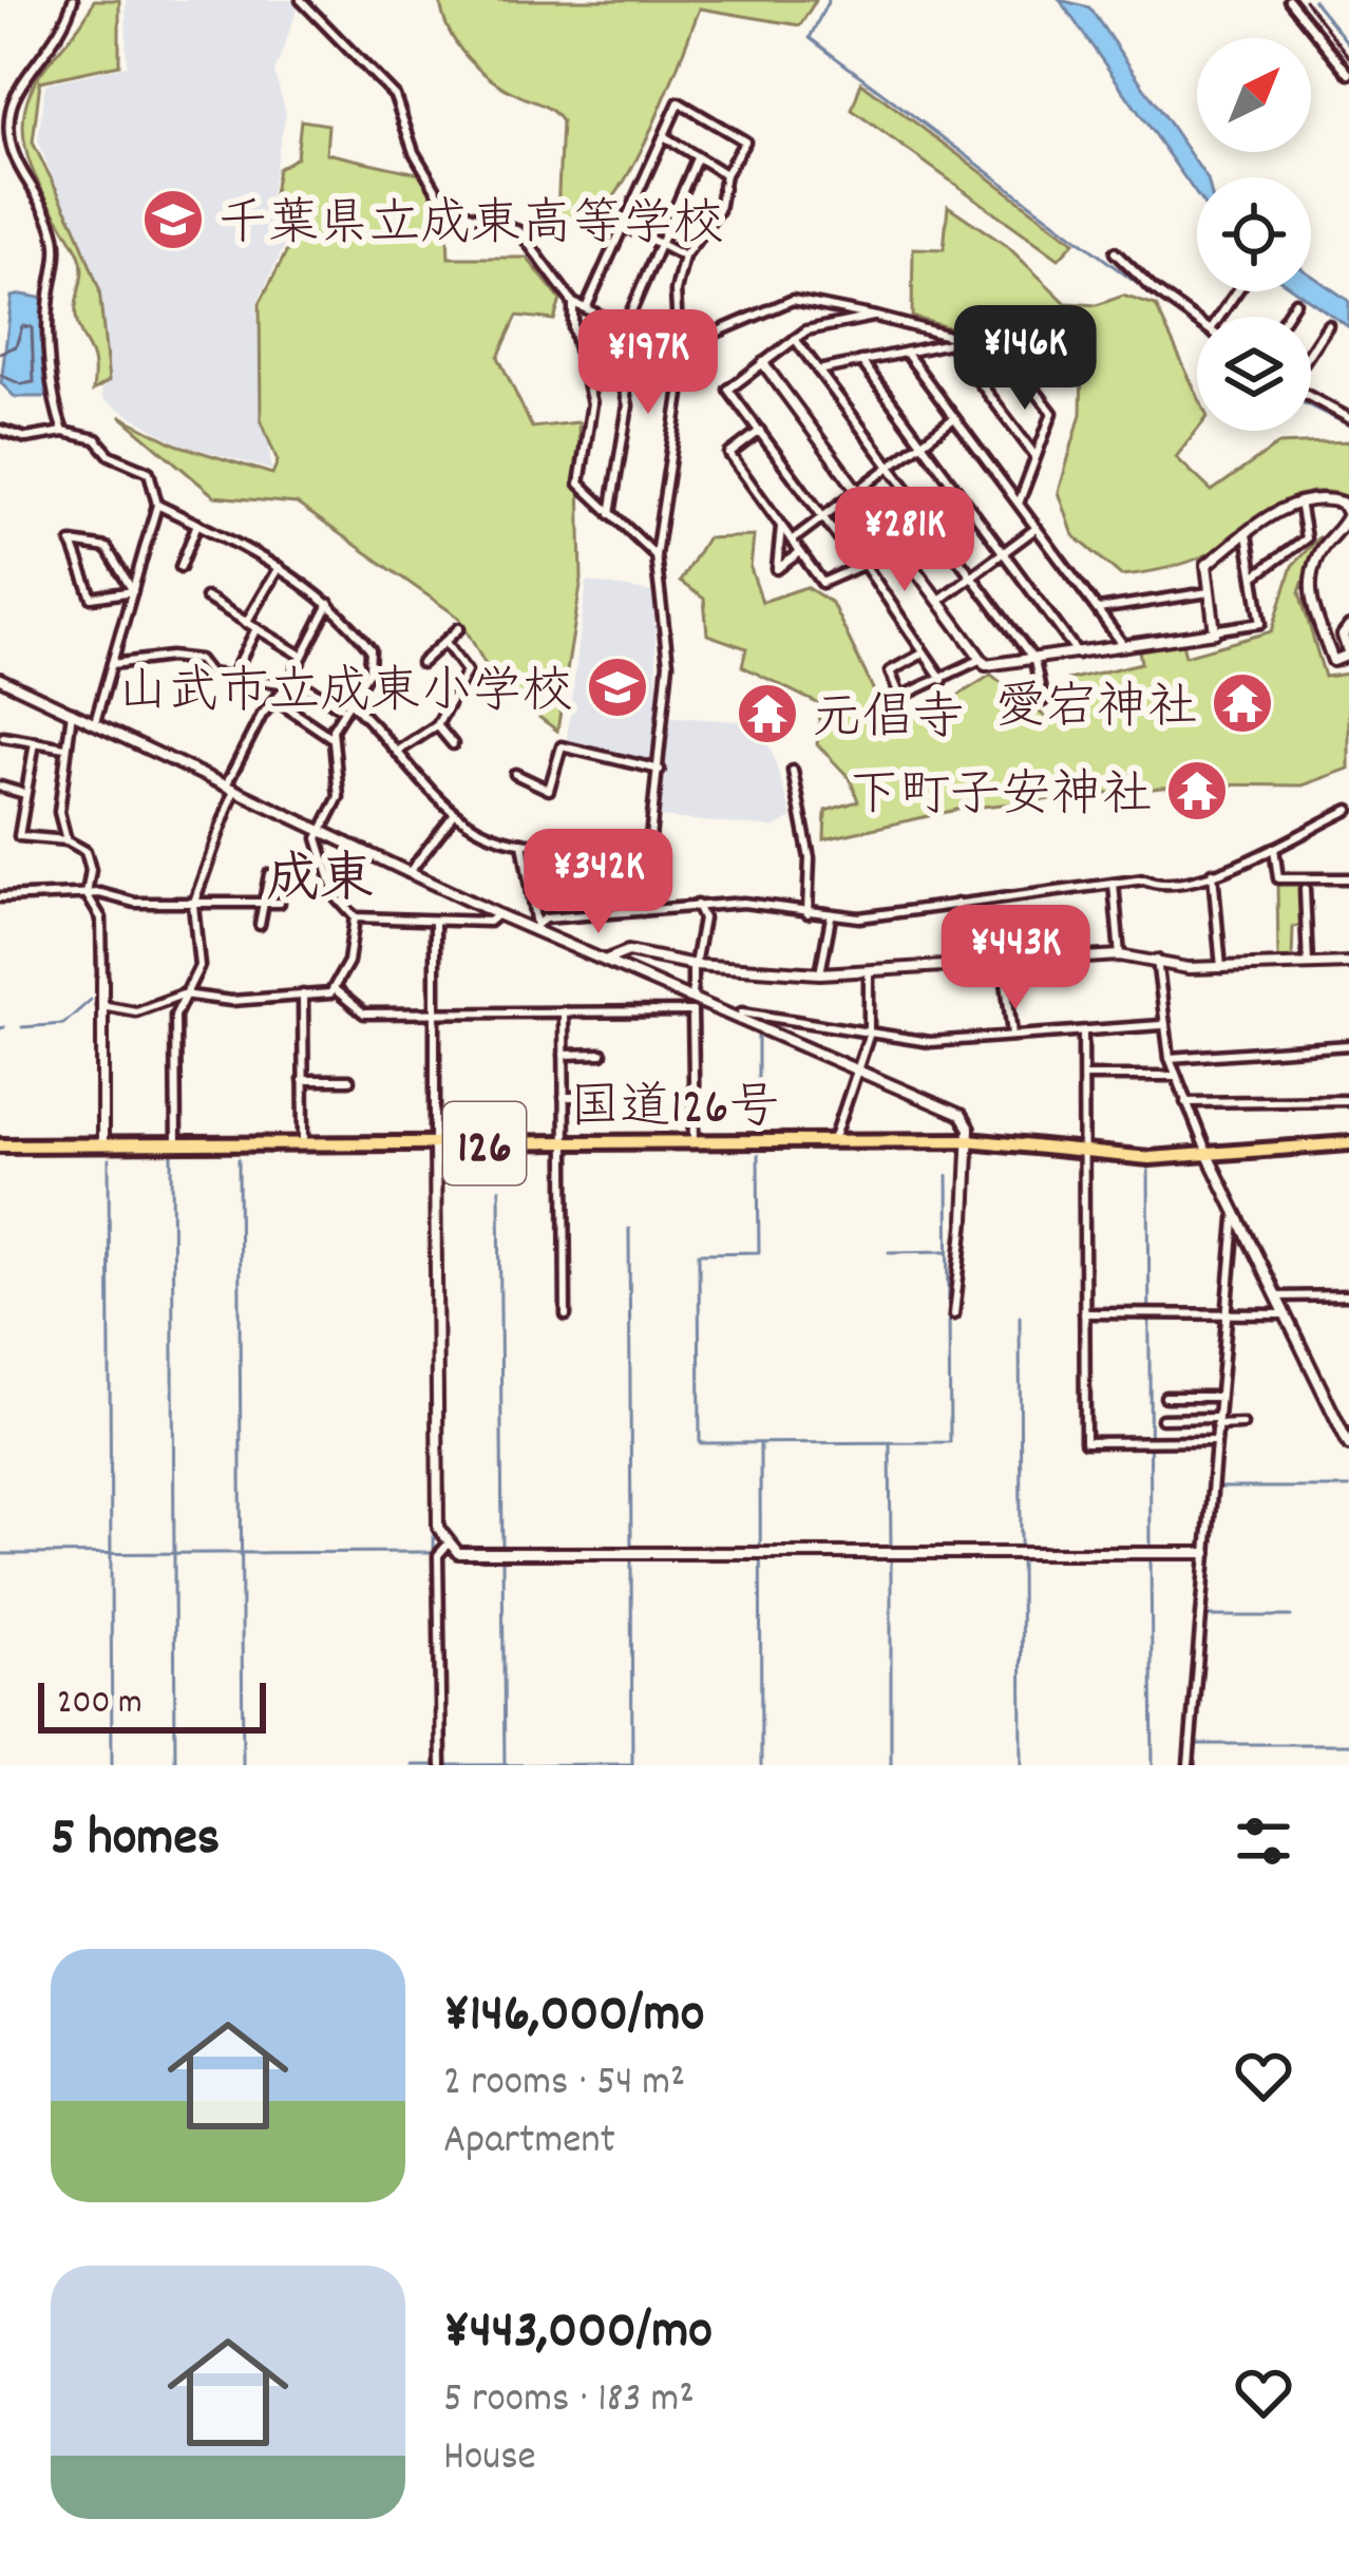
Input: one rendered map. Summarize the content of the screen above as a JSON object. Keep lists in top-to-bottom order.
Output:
{
  "streets": {
    "highway": ["国道126号", "126"]
  },
  "districts": ["成東"],
  "places": {
    "school or university": ["千葉県立成東高等学校", "山武市立成東小学校"],
    "temple": ["愛宕神社", "元倡寺", "下町子安神社"]
  },
  "scale_bar": "200 m",
  "north": "top right",
  "page": {
    "price": [
      "¥146K",
      "¥197K",
      "¥281K",
      "¥342K",
      "¥443K"
    ],
    "scale": "200 m",
    "heading": "5 homes",
    "list": [
      {
        "name": "¥146,000/mo",
        "note": "2 rooms · 54 m² · Apartment"
      },
      {
        "name": "¥443,000/mo",
        "note": "5 rooms · 183 m² · House"
      }
    ]
  }
}
